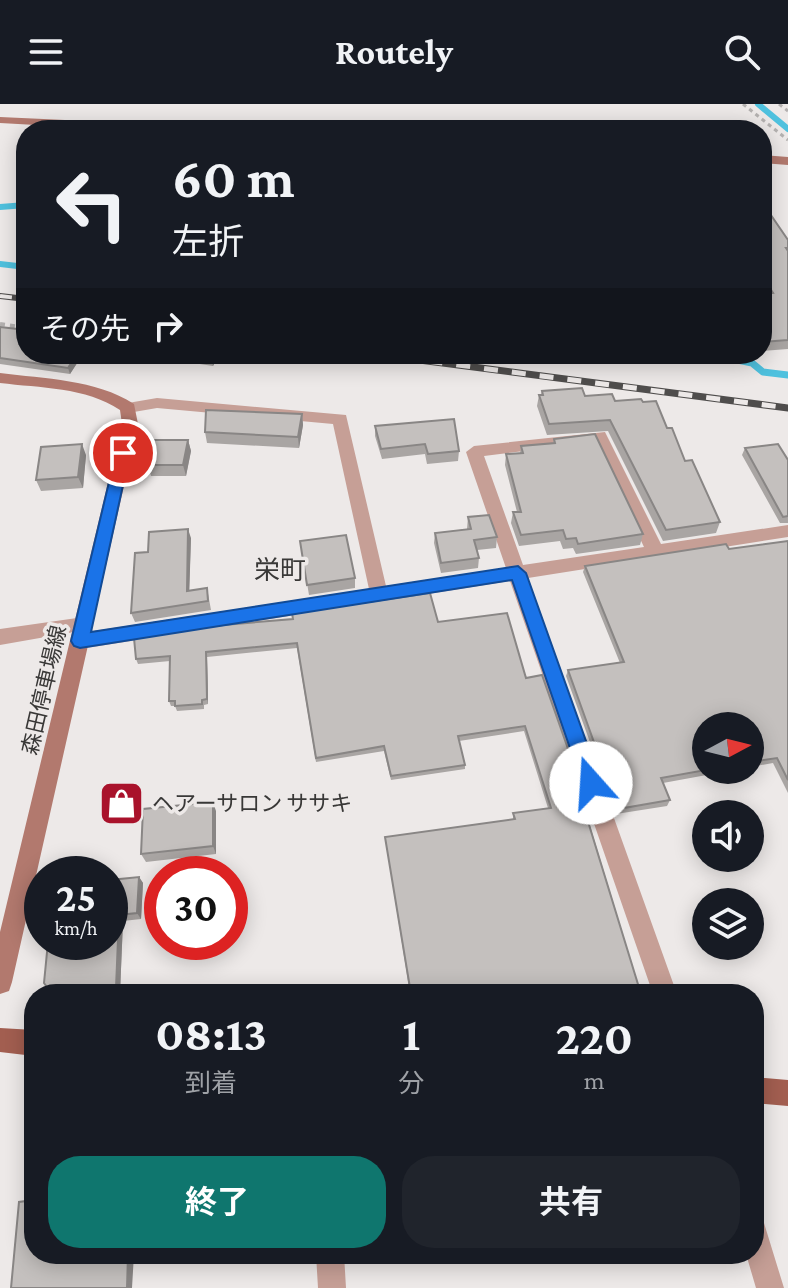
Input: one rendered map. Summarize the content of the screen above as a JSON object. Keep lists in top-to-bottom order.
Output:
{
  "streets": {
    "main road": ["森田停車場線"]
  },
  "districts": ["栄町"],
  "places": {
    "shop": ["ヘアーサロン ササキ"]
  },
  "north": "right",
  "page": {
    "header": "Routely",
    "turn": ["60 m", "左折"],
    "then": "その先",
    "speed": "25 km/h",
    "limit": "30",
    "eta": [
      "08:13",
      "到着",
      "1",
      "分",
      "220",
      "m"
    ],
    "buttons": ["終了", "共有"]
  }
}
